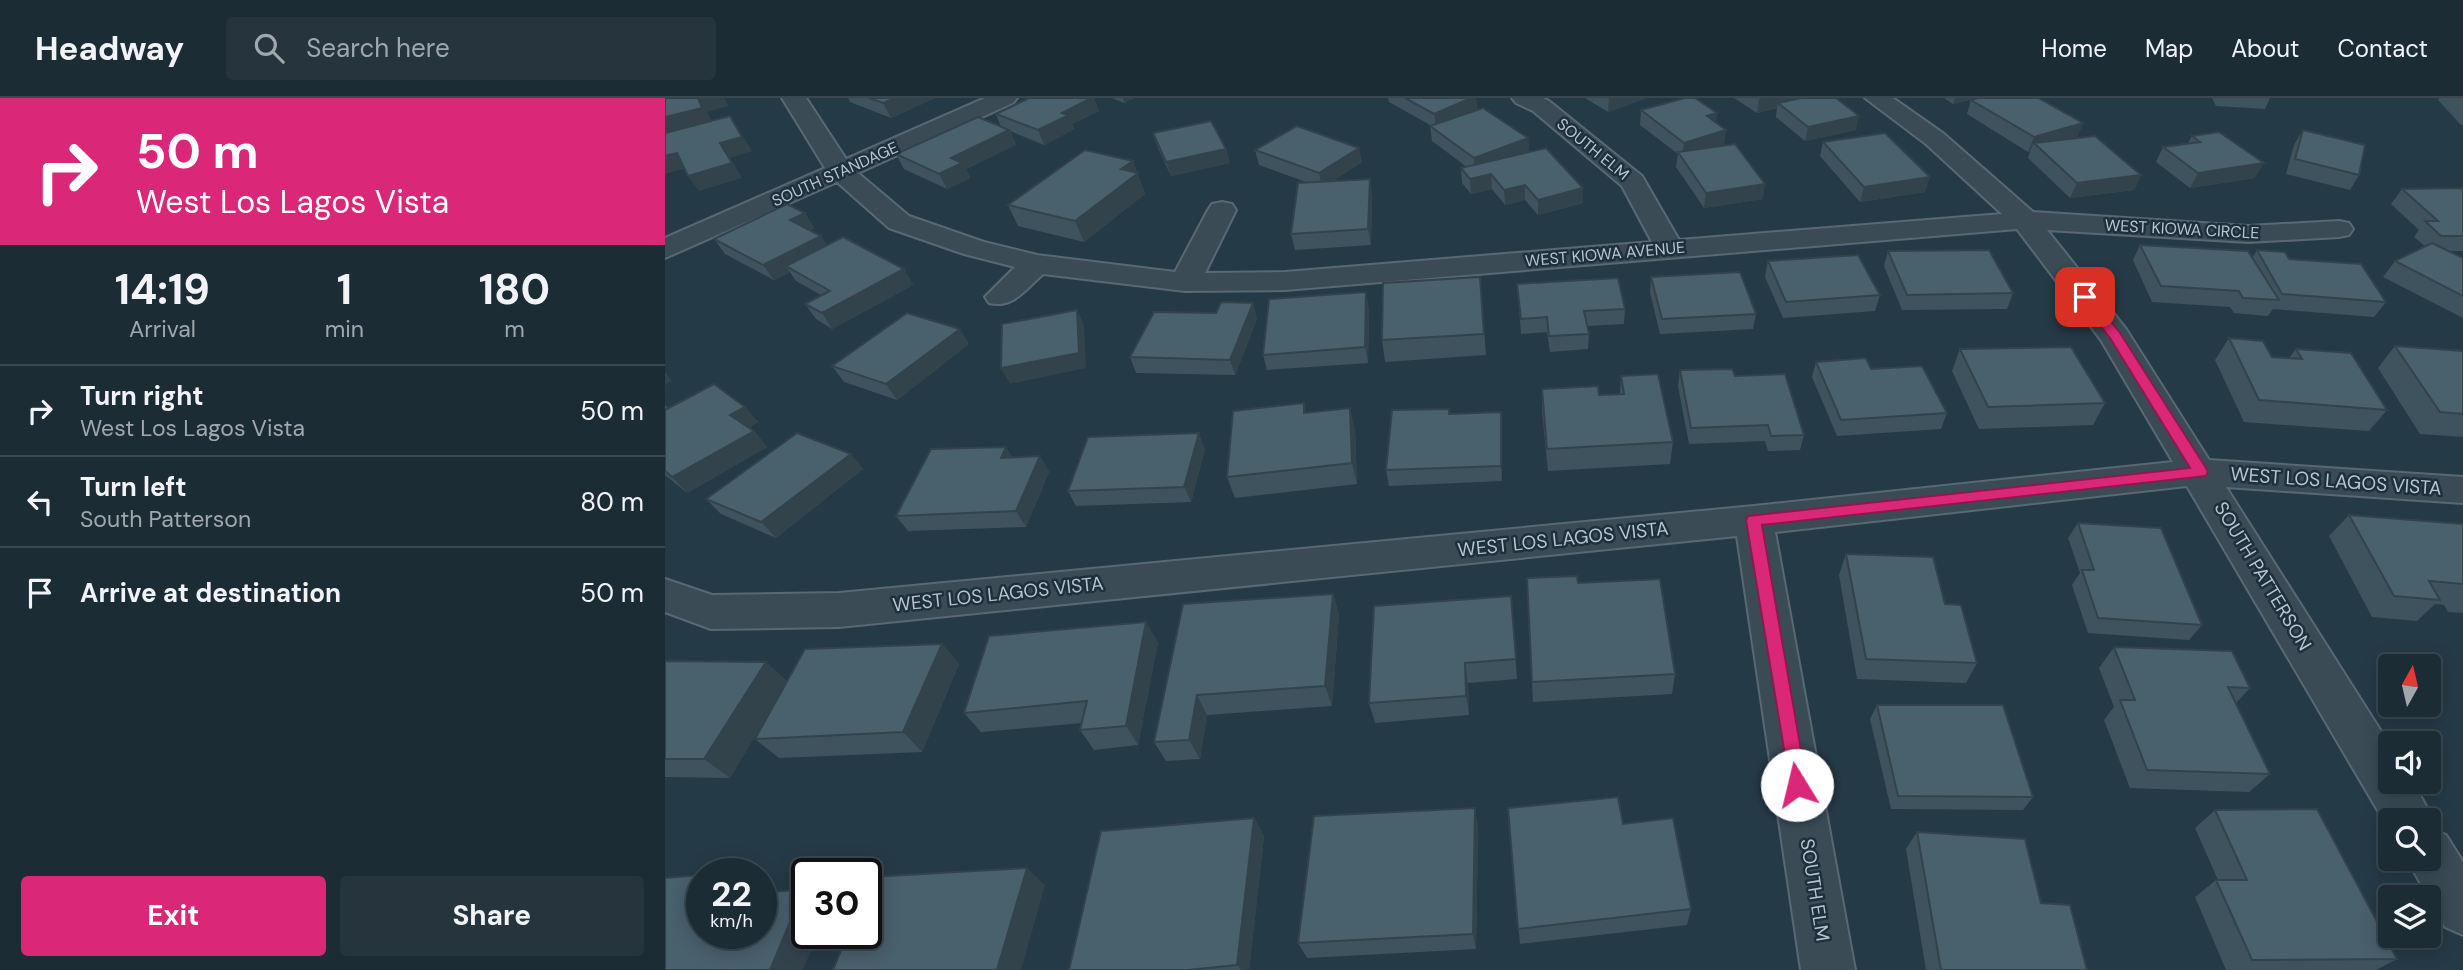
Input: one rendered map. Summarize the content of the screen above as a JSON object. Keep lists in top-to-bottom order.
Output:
{
  "streets": {
    "street": [
      "SOUTH ELM",
      "SOUTH STANDAGE",
      "WEST KIOWA CIRCLE",
      "WEST KIOWA AVENUE",
      "WEST LOS LAGOS VISTA",
      "SOUTH PATTERSON"
    ]
  },
  "crossings": [
    ["SOUTH ELM", "WEST KIOWA AVENUE"],
    ["SOUTH ELM", "WEST LOS LAGOS VISTA"],
    ["SOUTH STANDAGE", "WEST KIOWA AVENUE"],
    ["WEST KIOWA CIRCLE", "WEST KIOWA AVENUE"],
    ["WEST KIOWA CIRCLE", "SOUTH PATTERSON"],
    ["WEST KIOWA AVENUE", "SOUTH PATTERSON"],
    ["WEST LOS LAGOS VISTA", "SOUTH PATTERSON"]
  ],
  "north": "top",
  "page": {
    "header": "Headway",
    "search": "Search here",
    "nav": [
      "Home",
      "Map",
      "About",
      "Contact"
    ],
    "turn": ["50 m", "West Los Lagos Vista"],
    "eta": [
      "14:19",
      "Arrival",
      "1",
      "min",
      "180",
      "m"
    ],
    "list": [
      {
        "name": "Turn right",
        "note": "West Los Lagos Vista",
        "value": "50 m"
      },
      {
        "name": "Turn left",
        "note": "South Patterson",
        "value": "80 m"
      },
      {
        "name": "Arrive at destination",
        "value": "50 m"
      }
    ],
    "speed": "22 km/h",
    "limit": "30",
    "buttons": ["Exit", "Share"]
  }
}
